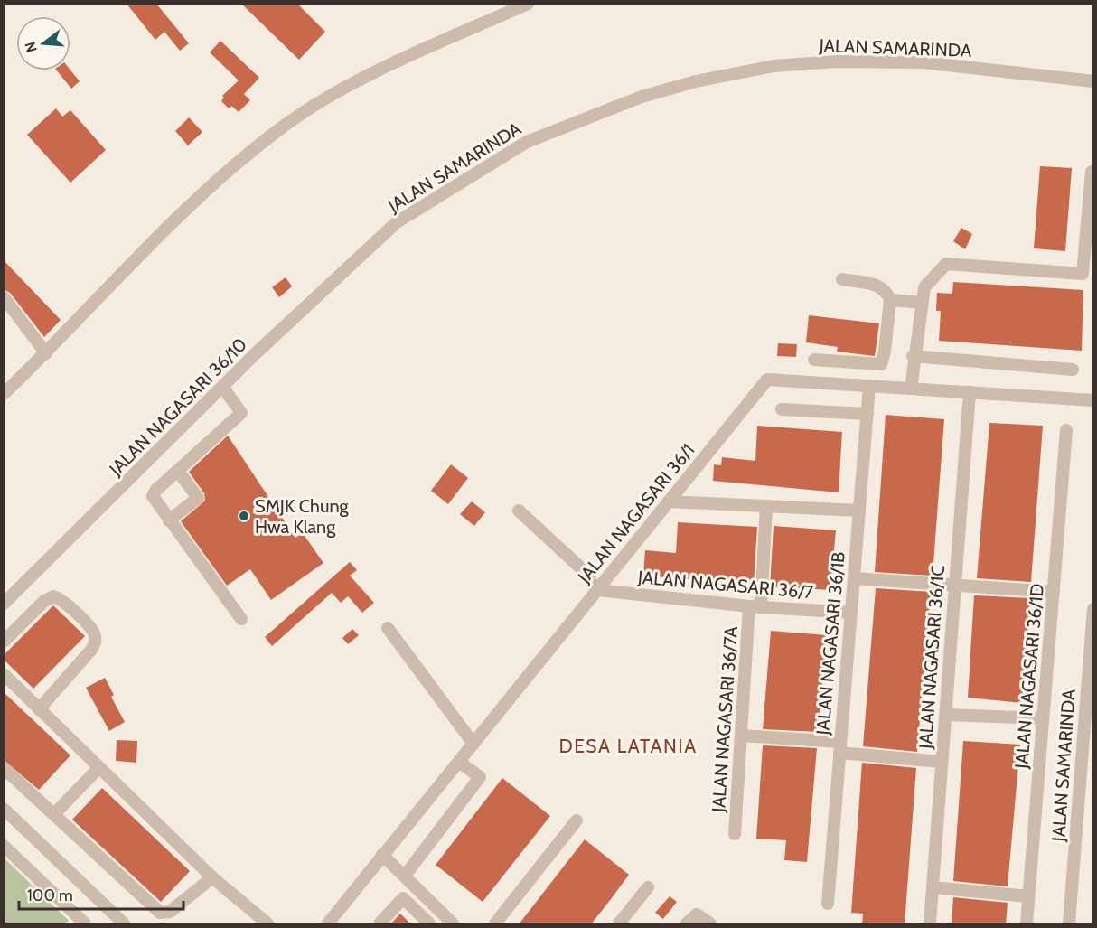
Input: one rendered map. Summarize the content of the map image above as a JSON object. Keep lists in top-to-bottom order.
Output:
{
  "streets": {
    "street": [
      "JALAN SAMARINDA",
      "JALAN NAGASARI 36/10",
      "JALAN NAGASARI 36/1",
      "JALAN NAGASARI 36/7",
      "JALAN NAGASARI 36/1B",
      "JALAN NAGASARI 36/1C",
      "JALAN NAGASARI 36/1D",
      "JALAN NAGASARI 36/7A"
    ]
  },
  "crossings": [
    ["JALAN SAMARINDA", "JALAN NAGASARI 36/10"],
    ["JALAN NAGASARI 36/1", "JALAN NAGASARI 36/7"],
    ["JALAN NAGASARI 36/1", "JALAN NAGASARI 36/1B"],
    ["JALAN NAGASARI 36/1", "JALAN NAGASARI 36/1C"],
    ["JALAN NAGASARI 36/7", "JALAN NAGASARI 36/1B"],
    ["JALAN NAGASARI 36/7", "JALAN NAGASARI 36/7A"]
  ],
  "districts": ["DESA LATANIA"],
  "places": ["SMJK Chung Hwa Klang"],
  "scale_bar": "100 m",
  "north": "left"
}
